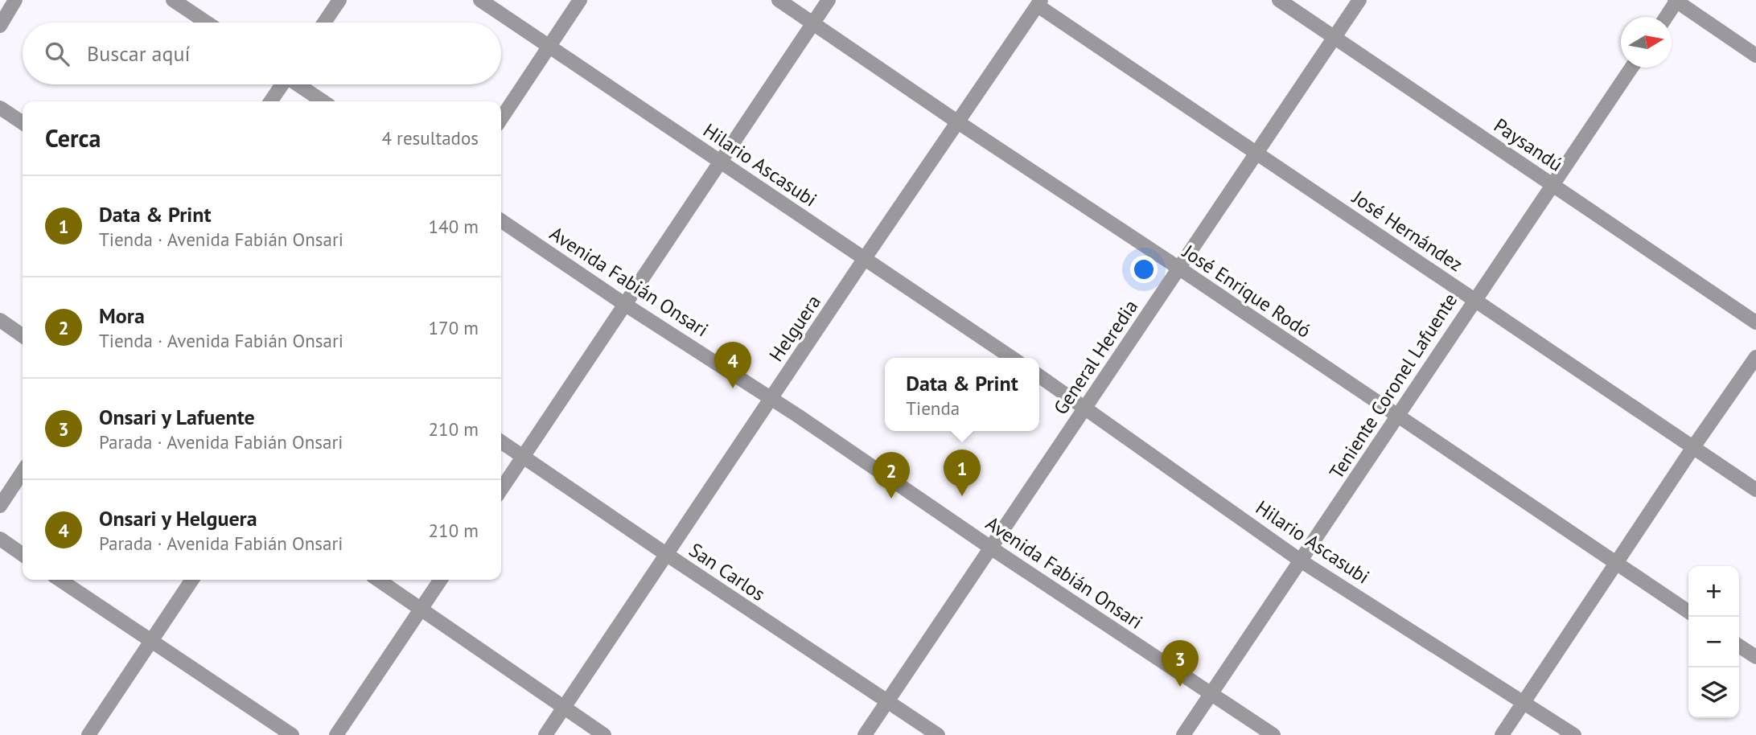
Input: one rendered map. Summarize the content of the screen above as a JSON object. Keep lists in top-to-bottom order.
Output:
{
  "streets": {
    "street": [
      "Paysandú",
      "Hilario Ascasubi",
      "José Hernández",
      "Avenida Fabián Onsari",
      "José Enrique Rodó",
      "Helguera",
      "General Heredia",
      "Teniente Coronel Lafuente",
      "San Carlos"
    ]
  },
  "crossings": [
    ["Paysandú", "General Heredia"],
    ["Paysandú", "Teniente Coronel Lafuente"],
    ["Hilario Ascasubi", "Helguera"],
    ["Hilario Ascasubi", "General Heredia"],
    ["Hilario Ascasubi", "Teniente Coronel Lafuente"],
    ["José Hernández", "Helguera"],
    ["José Hernández", "General Heredia"],
    ["José Hernández", "Teniente Coronel Lafuente"],
    ["Avenida Fabián Onsari", "Helguera"],
    ["Avenida Fabián Onsari", "General Heredia"],
    ["Avenida Fabián Onsari", "Teniente Coronel Lafuente"],
    ["José Enrique Rodó", "Helguera"],
    ["José Enrique Rodó", "General Heredia"],
    ["José Enrique Rodó", "Teniente Coronel Lafuente"],
    ["Helguera", "San Carlos"],
    ["General Heredia", "San Carlos"]
  ],
  "north": "right",
  "page": {
    "search": "Buscar aquí",
    "heading": ["Cerca", "4 resultados"],
    "list": [
      {
        "mark": "1",
        "name": "Data & Print",
        "note": "Tienda · Avenida Fabián Onsari",
        "value": "140 m"
      },
      {
        "mark": "2",
        "name": "Mora",
        "note": "Tienda · Avenida Fabián Onsari",
        "value": "170 m"
      },
      {
        "mark": "3",
        "name": "Onsari y Lafuente",
        "note": "Parada · Avenida Fabián Onsari",
        "value": "210 m"
      },
      {
        "mark": "4",
        "name": "Onsari y Helguera",
        "note": "Parada · Avenida Fabián Onsari",
        "value": "210 m"
      }
    ],
    "pins": [
      "4",
      "1",
      "2",
      "3"
    ],
    "popup": ["Data & Print", "Tienda"],
    "map_buttons": ["+", "−"]
  }
}
